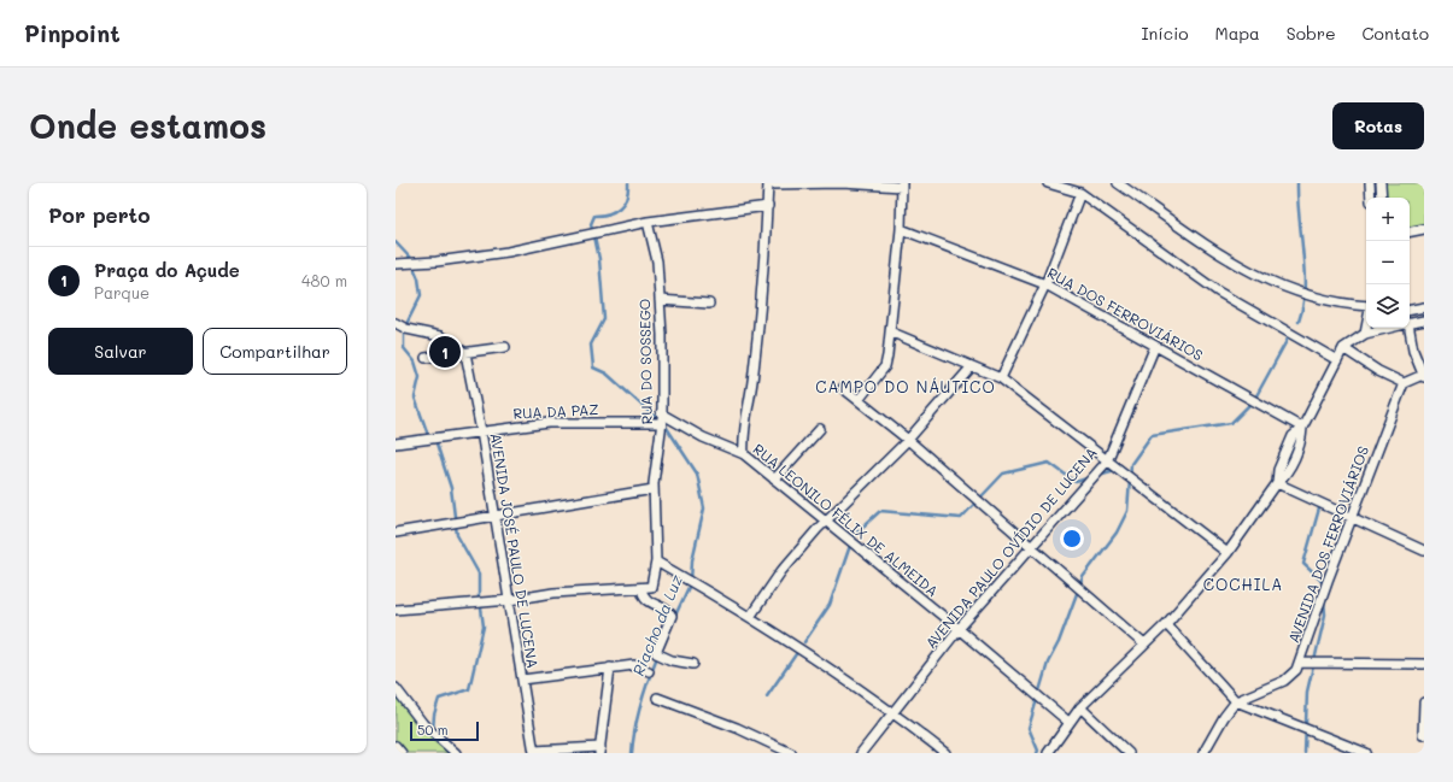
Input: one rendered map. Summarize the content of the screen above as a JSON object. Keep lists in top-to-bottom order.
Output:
{
  "streets": {
    "street": [
      "RUA DOS FERROVIÁRIOS",
      "RUA DO SOSSEGO",
      "RUA DA PAZ",
      "RUA LEONILO FÉLIX DE ALMEIDA",
      "AVENIDA DOS FERROVIÁRIOS",
      "AVENIDA PAULO OVÍDIO DE LUCENA",
      "AVENIDA JOSÉ PAULO DE LUCENA"
    ]
  },
  "crossings": [
    ["RUA DOS FERROVIÁRIOS", "AVENIDA PAULO OVÍDIO DE LUCENA"],
    ["RUA DO SOSSEGO", "RUA DA PAZ"],
    ["RUA DO SOSSEGO", "RUA LEONILO FÉLIX DE ALMEIDA"],
    ["RUA DA PAZ", "AVENIDA JOSÉ PAULO DE LUCENA"],
    ["RUA LEONILO FÉLIX DE ALMEIDA", "AVENIDA PAULO OVÍDIO DE LUCENA"]
  ],
  "districts": ["CAMPO DO NÁUTICO", "COCHILA"],
  "water": ["Riacho da Luz"],
  "scale_bar": "50 m",
  "page": {
    "header": "Pinpoint",
    "nav": [
      "Início",
      "Mapa",
      "Sobre",
      "Contato"
    ],
    "buttons": [
      "Rotas",
      ["Salvar", "Compartilhar"]
    ],
    "title": "Onde estamos",
    "heading": "Por perto",
    "map_buttons": ["+", "−"],
    "list": [
      {
        "mark": "1",
        "name": "Praça do Açude",
        "note": "Parque",
        "value": "480 m"
      }
    ],
    "pins": "1",
    "scale": "50 m"
  }
}
